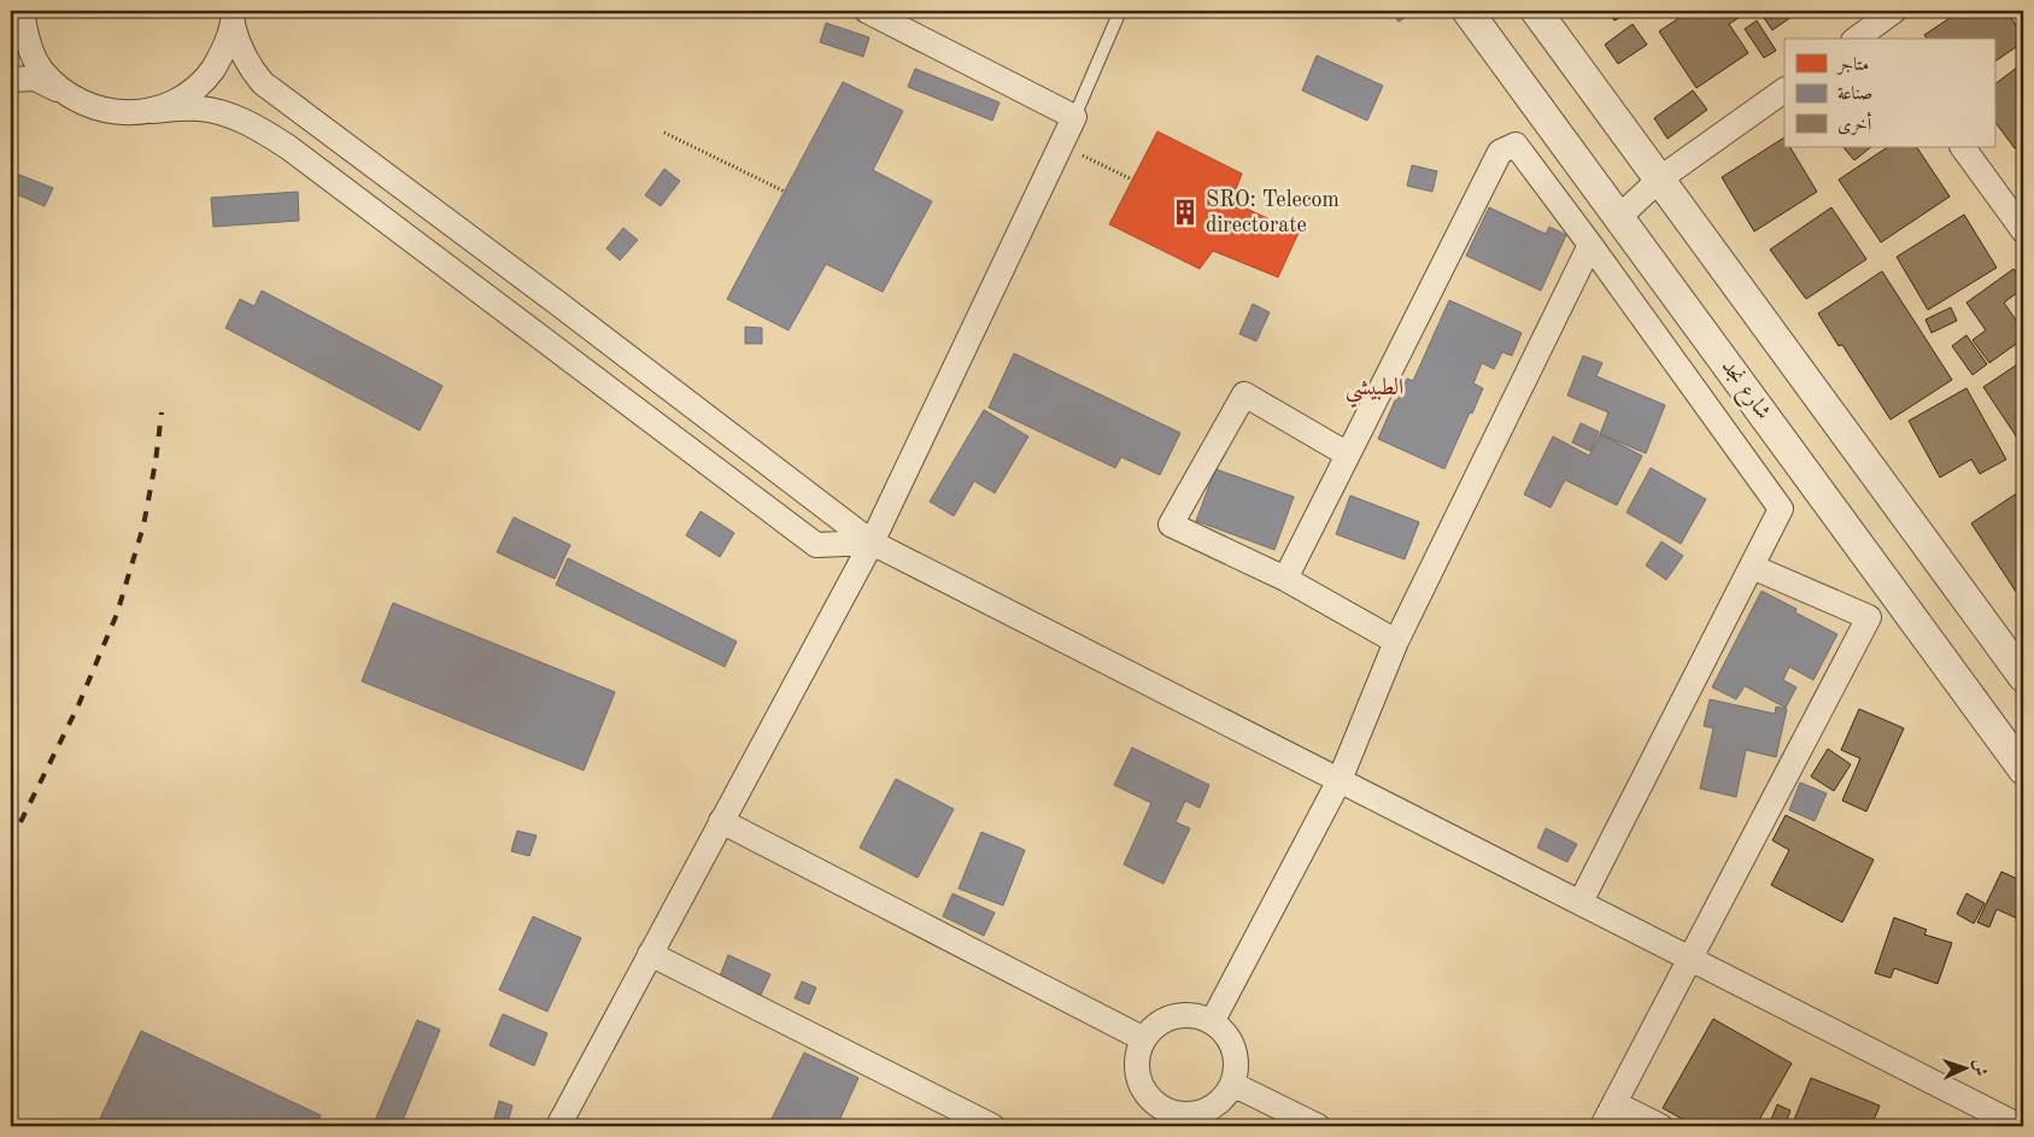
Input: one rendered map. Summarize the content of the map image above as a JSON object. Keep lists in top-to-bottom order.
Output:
{
  "streets": {
    "street": ["شارع نجد"]
  },
  "districts": ["الطبيشي"],
  "places": {
    "building": ["SRO: Telecom directorate"]
  },
  "legend": ["متاجر", "صناعة", "أخرى"],
  "north": "right"
}
